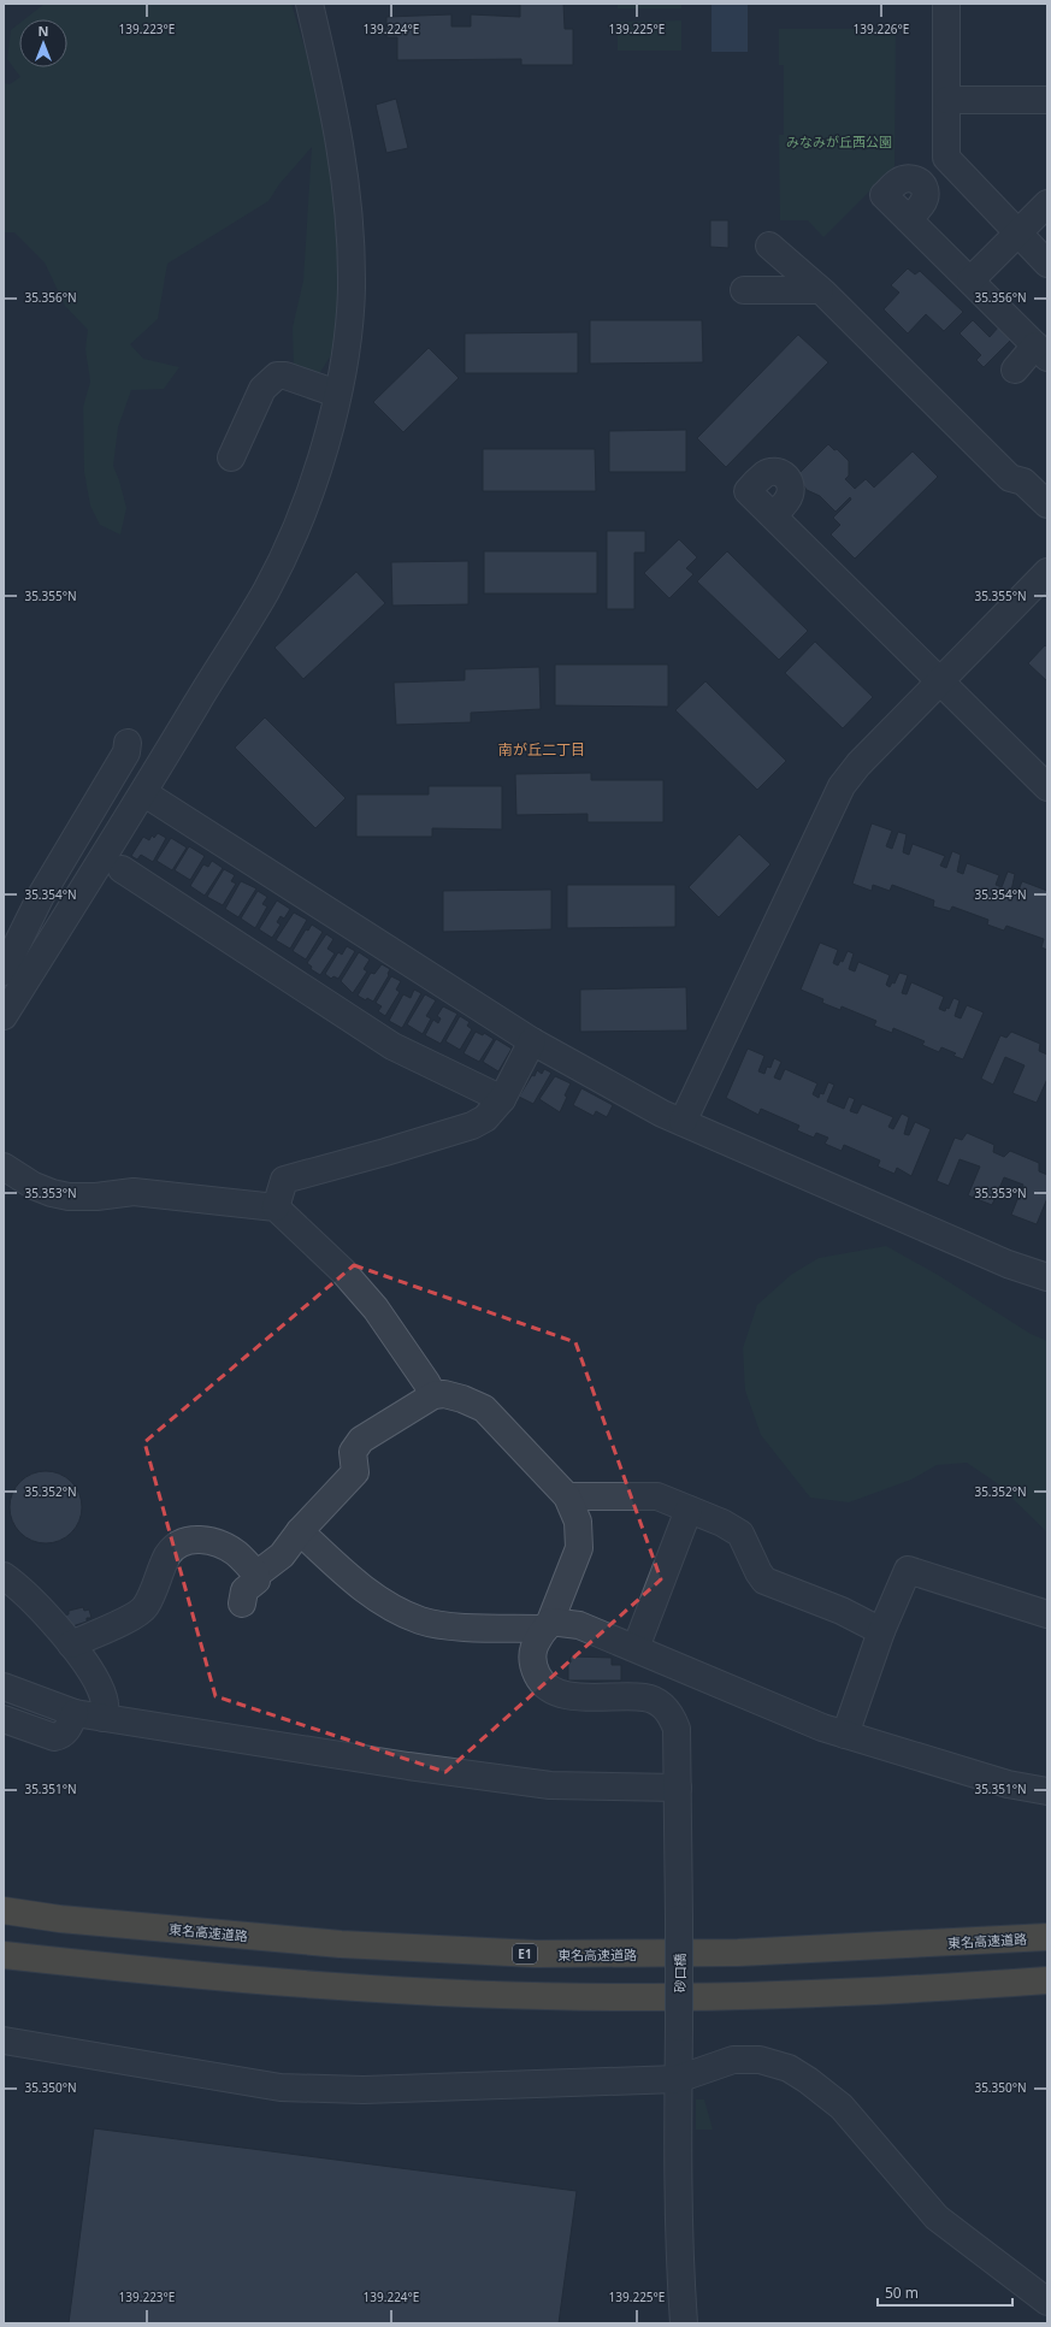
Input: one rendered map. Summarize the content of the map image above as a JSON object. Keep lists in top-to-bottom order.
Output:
{
  "streets": {
    "highway": ["東名高速道路", "E1"],
    "street": ["砂口橋"]
  },
  "districts": ["南が丘二丁目"],
  "parks": ["みなみが丘西公園"],
  "scale_bar": "50 m",
  "north": "top",
  "coordinates": [
    "139.223°E",
    "139.224°E",
    "139.225°E",
    "139.226°E",
    "35.356°N",
    "35.355°N",
    "35.354°N",
    "35.353°N",
    "35.352°N",
    "35.351°N",
    "35.350°N"
  ]
}
